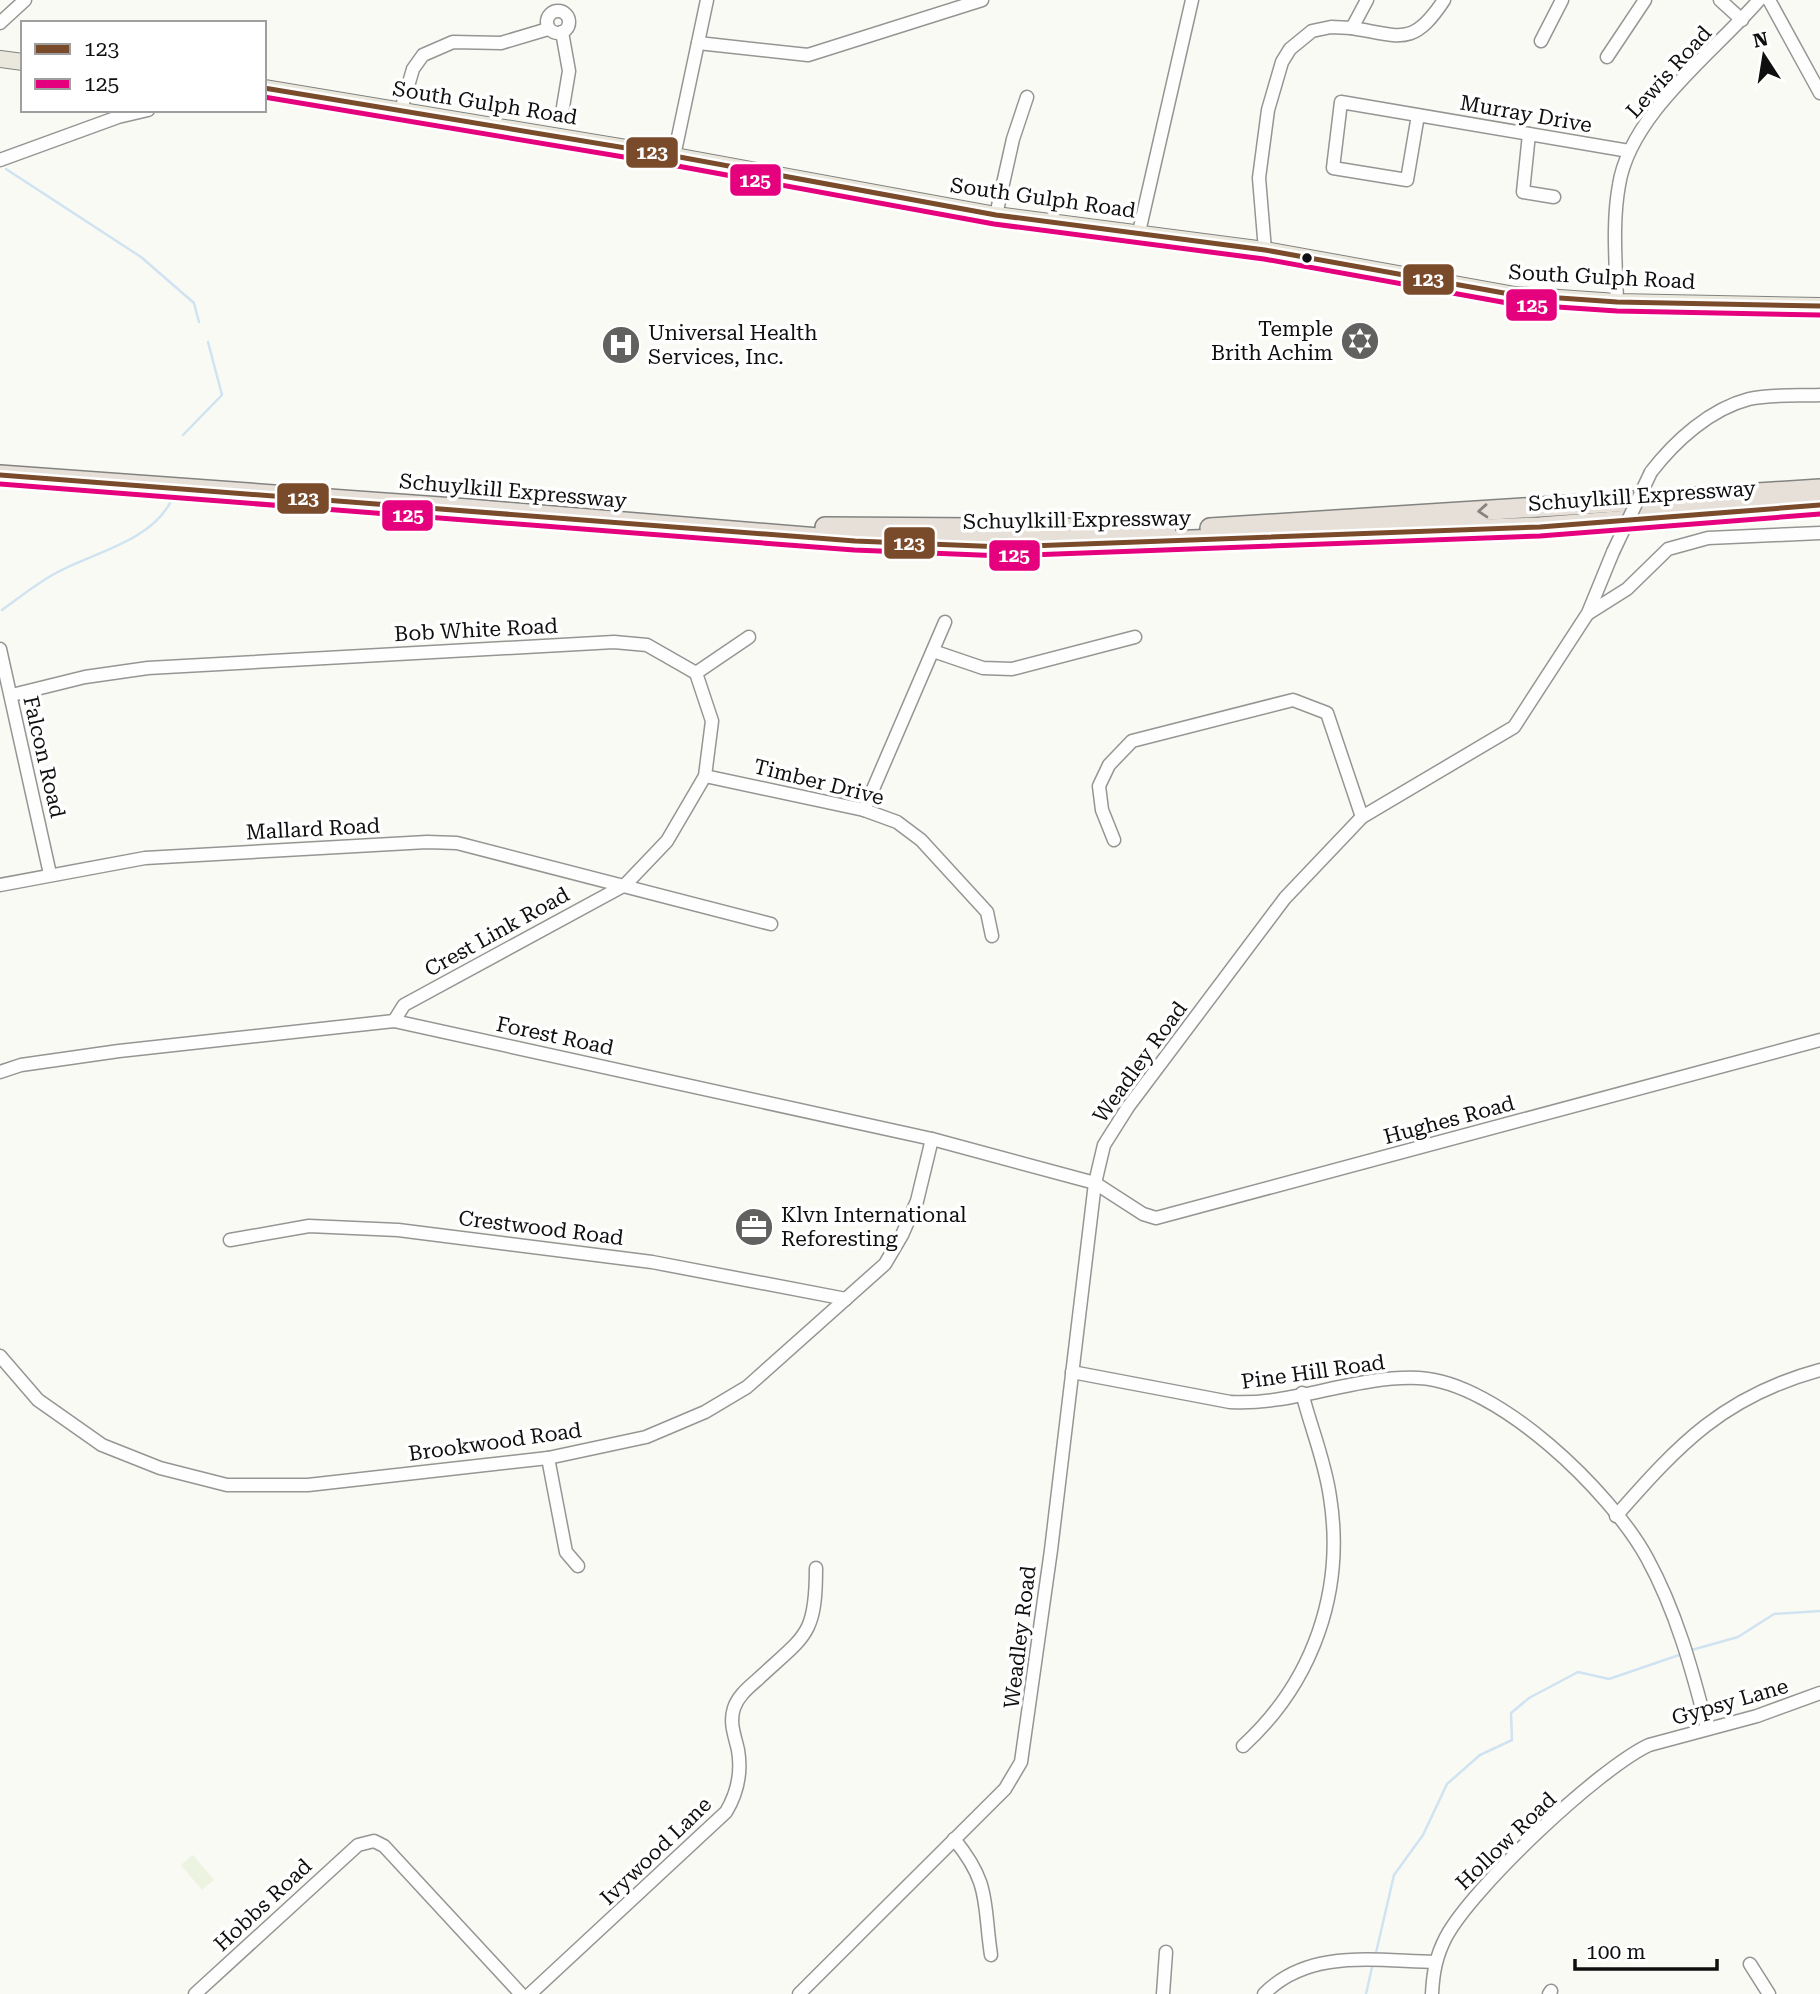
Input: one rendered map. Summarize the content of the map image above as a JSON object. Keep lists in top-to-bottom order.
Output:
{
  "streets": {
    "highway": ["Schuylkill Expressway"],
    "main road": ["South Gulph Road"],
    "street": [
      "Lewis Road",
      "Murray Drive",
      "Bob White Road",
      "Falcon Road",
      "Timber Drive",
      "Mallard Road",
      "Crest Link Road",
      "Forest Road",
      "Weadley Road",
      "Hughes Road",
      "Crestwood Road",
      "Pine Hill Road",
      "Brookwood Road",
      "Gypsy Lane",
      "Hollow Road",
      "Ivywood Lane",
      "Hobbs Road"
    ]
  },
  "crossings": [
    ["Lewis Road", "South Gulph Road"],
    ["Lewis Road", "Murray Drive"],
    ["Bob White Road", "Falcon Road"],
    ["Falcon Road", "Mallard Road"],
    ["Mallard Road", "Crest Link Road"],
    ["Crest Link Road", "Forest Road"],
    ["Forest Road", "Weadley Road"],
    ["Forest Road", "Hughes Road"],
    ["Forest Road", "Brookwood Road"],
    ["Weadley Road", "Hughes Road"],
    ["Weadley Road", "Pine Hill Road"],
    ["Crestwood Road", "Brookwood Road"],
    ["Pine Hill Road", "Gypsy Lane"],
    ["Gypsy Lane", "Hollow Road"]
  ],
  "places": {
    "synagogue": ["Temple Brith Achim"],
    "hospital": ["Universal Health Services, Inc."],
    "office": ["Klvn International Reforesting"]
  },
  "lines": ["transit line 123", "transit line 125"],
  "legend": ["123", "125"],
  "scale_bar": "100 m",
  "north": "top"
}
